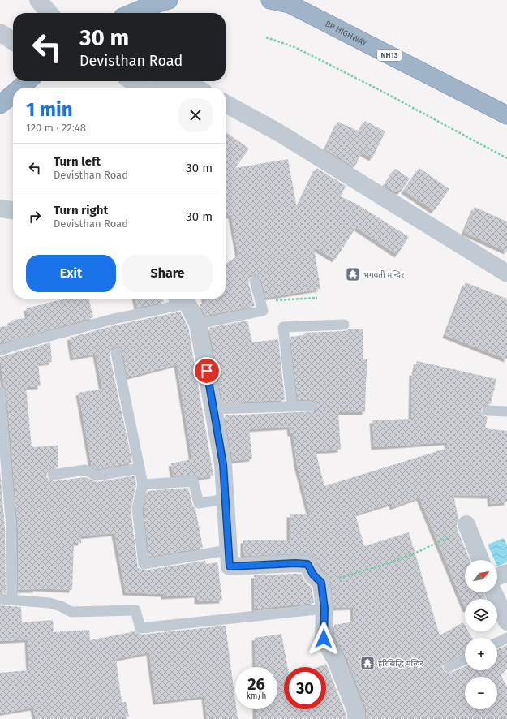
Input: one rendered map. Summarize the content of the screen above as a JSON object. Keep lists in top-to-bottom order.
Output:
{
  "streets": {
    "highway": ["BP HIGHWAY", "NH13"]
  },
  "places": {
    "temple": ["भगवती मन्दिर", "हरिसिद्धि मन्दिर"]
  },
  "north": "top right",
  "page": {
    "turn": ["30 m", "Devisthan Road"],
    "heading": ["1 min", "120 m · 22:48"],
    "list": [
      {
        "name": "Turn left",
        "note": "Devisthan Road",
        "value": "30 m"
      },
      {
        "name": "Turn right",
        "note": "Devisthan Road",
        "value": "30 m"
      }
    ],
    "buttons": ["Exit", "Share"],
    "map_buttons": ["+", "−"],
    "speed": "26 km/h",
    "limit": "30"
  }
}
